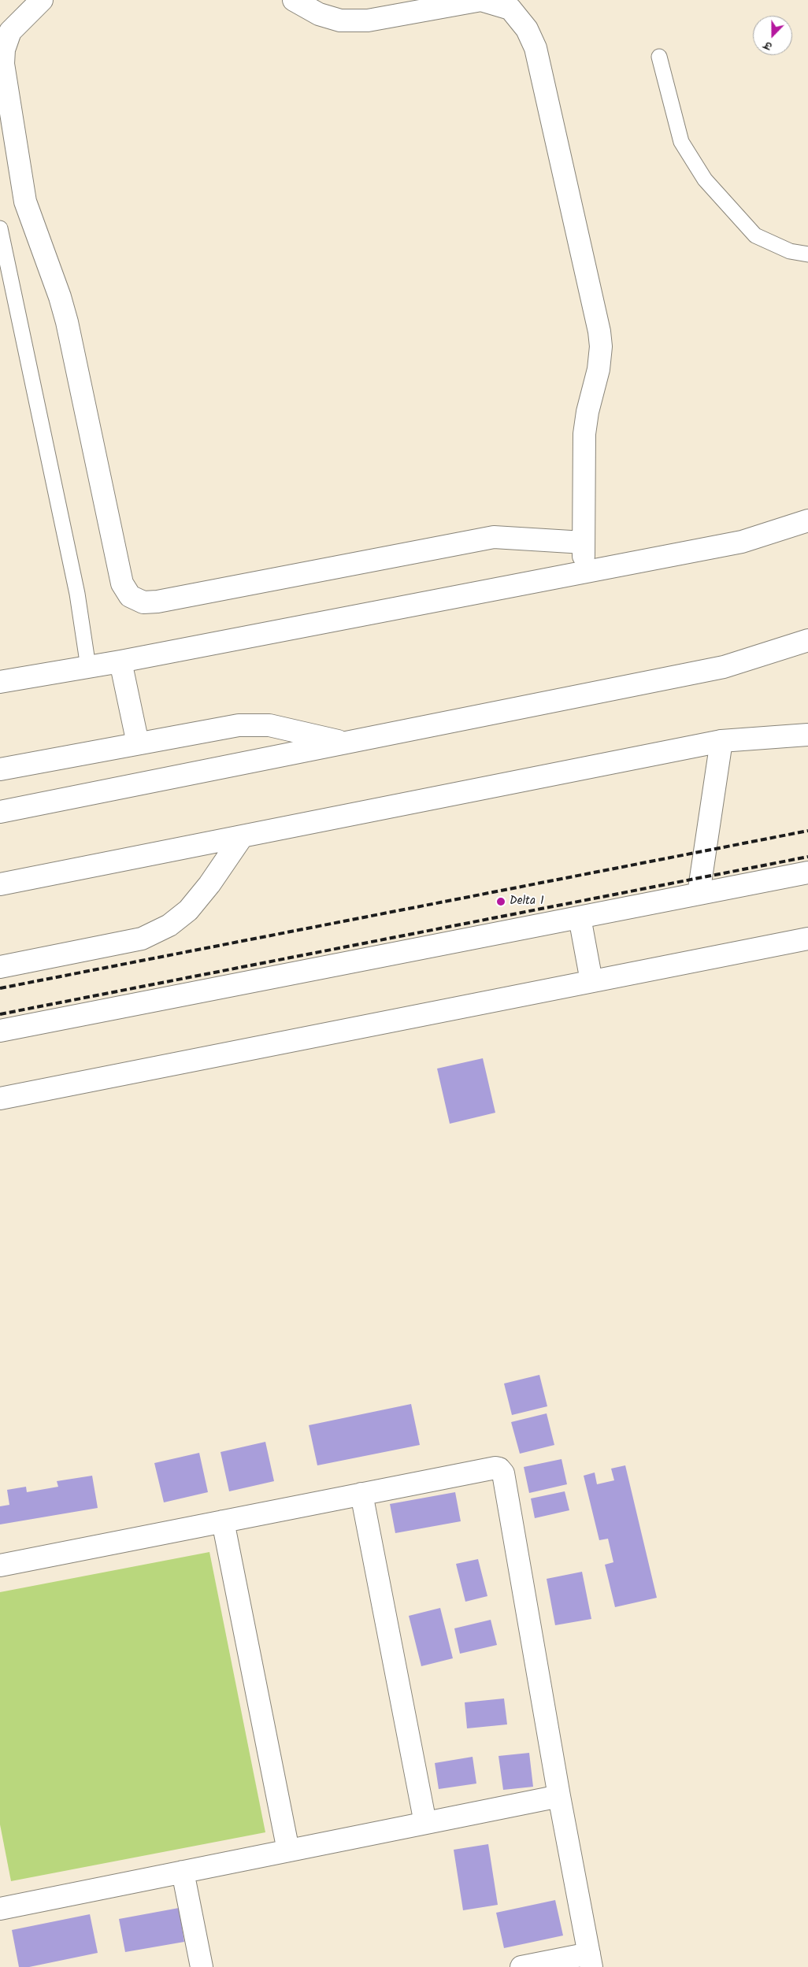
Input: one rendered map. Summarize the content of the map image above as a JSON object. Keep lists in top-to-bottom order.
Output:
{
  "places": ["Delta 1"],
  "north": "bottom"
}
